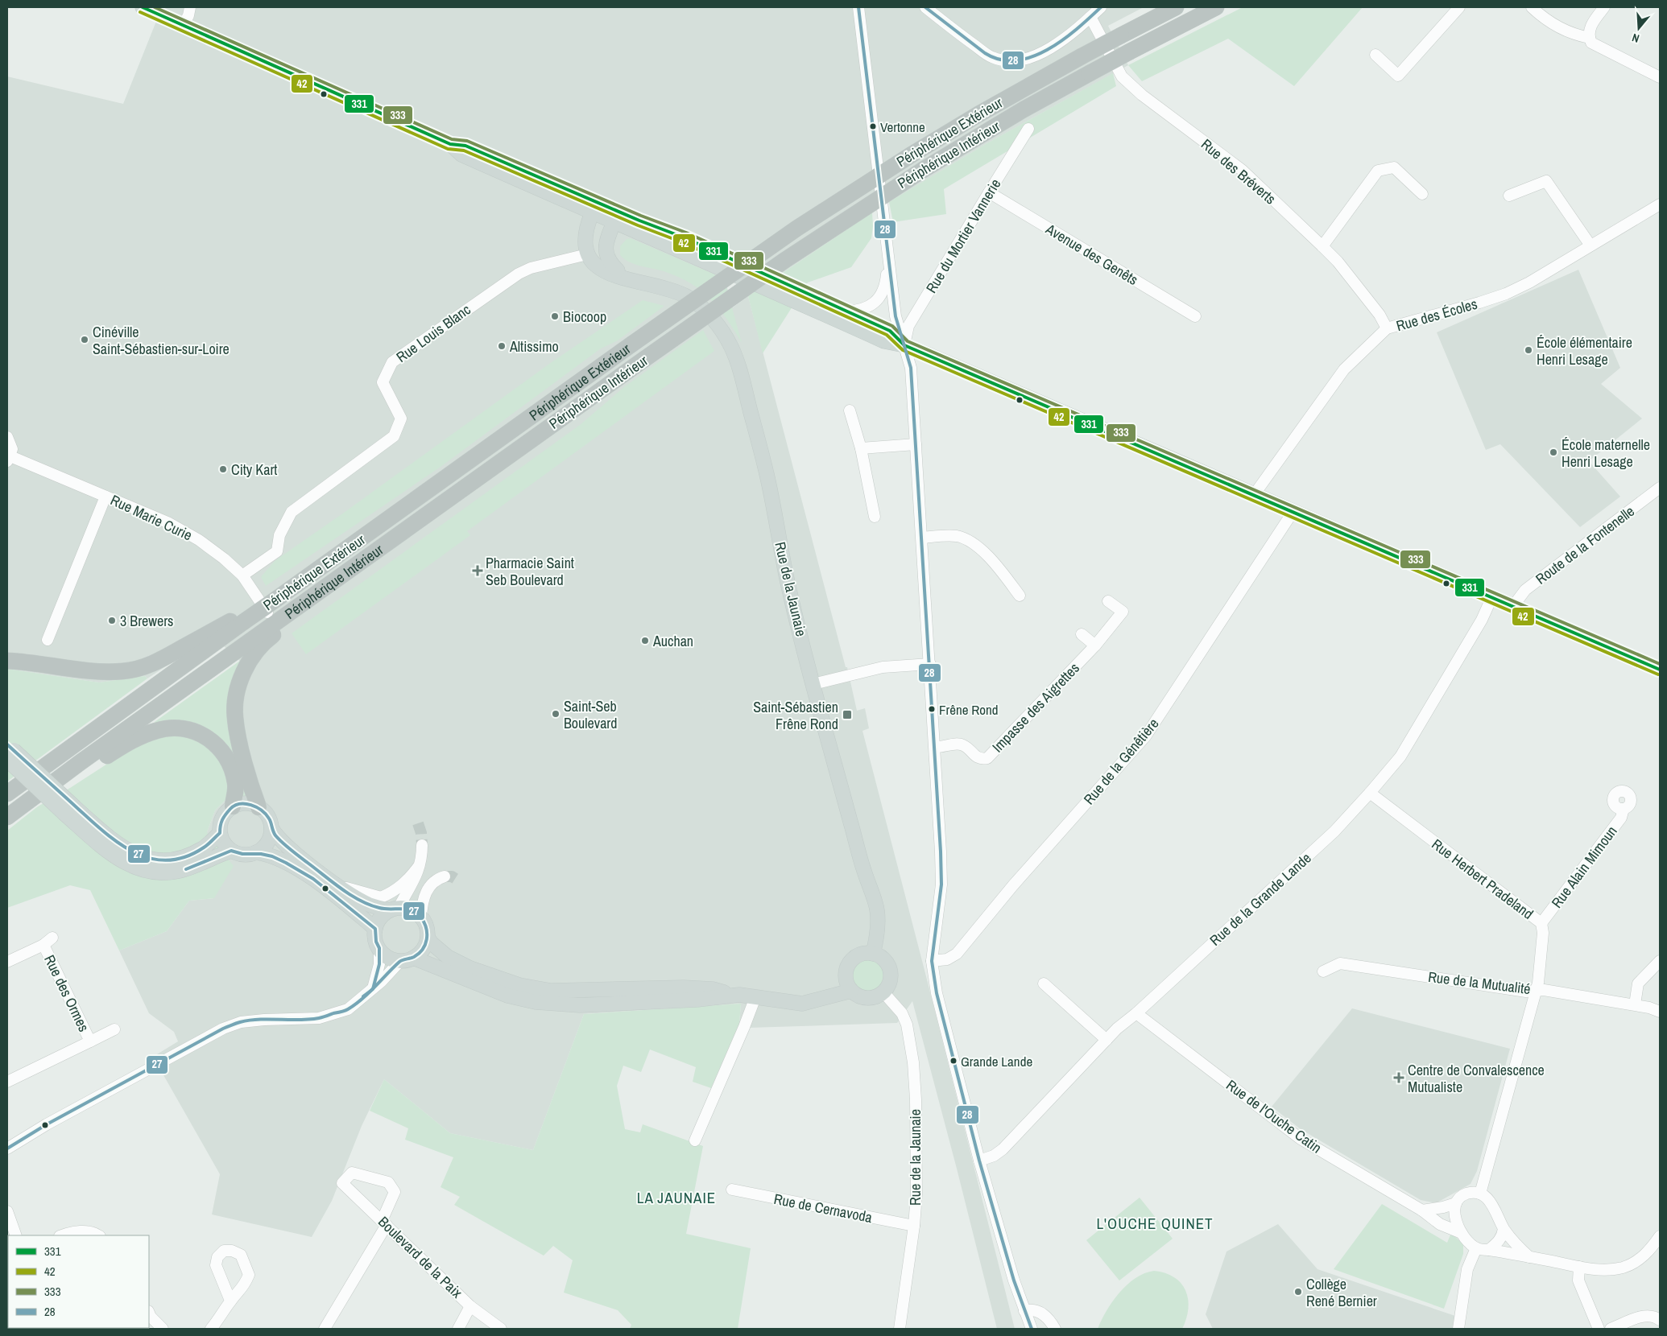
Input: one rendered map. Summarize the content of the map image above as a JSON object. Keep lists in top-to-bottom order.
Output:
{
  "streets": {
    "highway": ["Périphérique Extérieur", "Périphérique Intérieur"],
    "main road": ["Rue de la Jaunaie"],
    "street": [
      "Rue des Bréverts",
      "Rue du Mortier Vannerie",
      "Avenue des Genêts",
      "Rue des Écoles",
      "Rue Louis Blanc",
      "Rue Marie Curie",
      "Route de la Fontenelle",
      "Impasse des Aigrettes",
      "Rue de la Génêtière",
      "Rue Alain Mimoun",
      "Rue Herbert Pradeland",
      "Rue de la Grande Lande",
      "Rue de la Mutualité",
      "Rue des Ormes",
      "Rue de l'Ouche Catin",
      "Rue de Cernavoda",
      "Boulevard de la Paix"
    ]
  },
  "crossings": [
    ["Rue des Bréverts", "Rue des Écoles"],
    ["Rue du Mortier Vannerie", "Avenue des Genêts"],
    ["Rue Louis Blanc", "Rue Marie Curie"],
    ["Rue Louis Blanc", "Rue de la Jaunaie"],
    ["Rue de la Jaunaie", "Rue de Cernavoda"],
    ["Rue Alain Mimoun", "Rue Herbert Pradeland"],
    ["Rue Herbert Pradeland", "Rue de la Grande Lande"],
    ["Rue Herbert Pradeland", "Rue de la Mutualité"],
    ["Rue Herbert Pradeland", "Rue de l'Ouche Catin"],
    ["Rue de la Grande Lande", "Rue de l'Ouche Catin"]
  ],
  "districts": ["LA JAUNAIE", "L'OUCHE QUINET"],
  "places": {
    "other": [
      "Vertonne",
      "Biocoop",
      "Cinéville Saint-Sébastien-sur-Loire",
      "Altissimo",
      "École élémentaire Henri Lesage",
      "École maternelle Henri Lesage",
      "City Kart",
      "3 Brewers",
      "Auchan",
      "Frêne Rond",
      "Saint-Seb Boulevard",
      "Grande Lande",
      "Collège René Bernier"
    ],
    "health": ["Pharmacie Saint Seb Boulevard", "Centre de Convalescence Mutualiste"],
    "transit": ["Saint-Sébastien Frêne Rond"]
  },
  "lines": [
    "transit line 331",
    "transit line 333",
    "transit line 28",
    "transit line 42",
    "transit line 27"
  ],
  "legend": [
    "331",
    "42",
    "333",
    "28"
  ],
  "north": "bottom"
}
